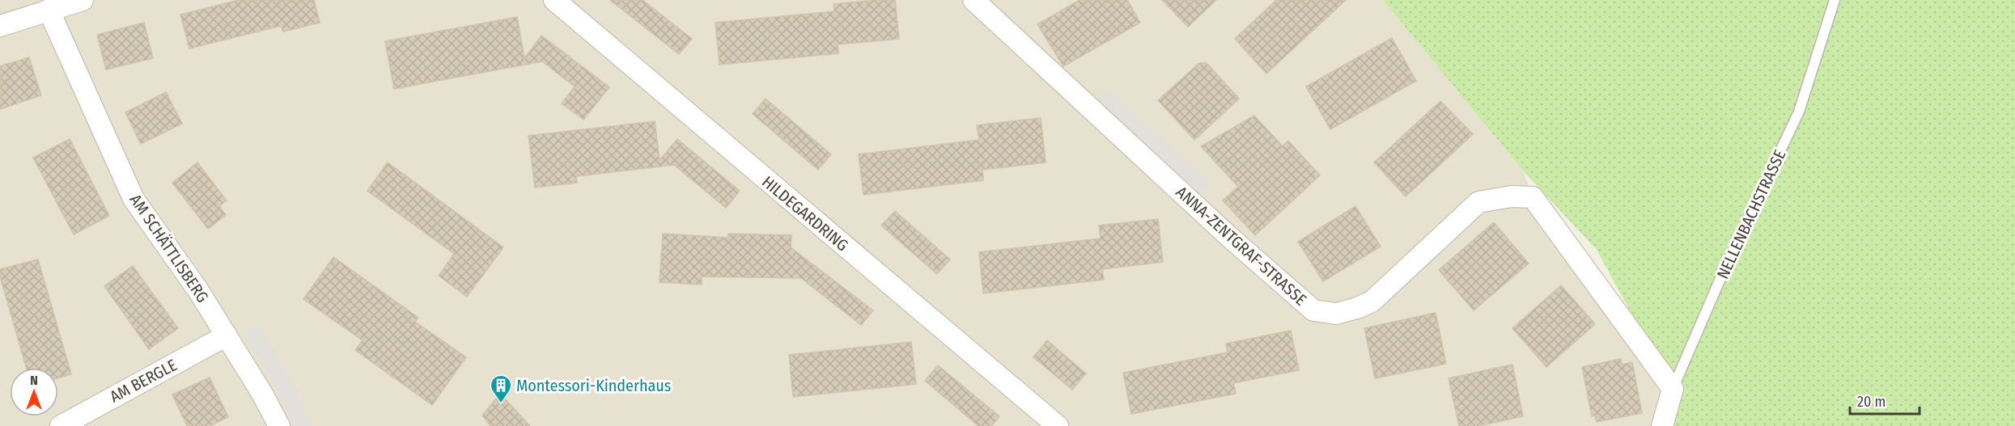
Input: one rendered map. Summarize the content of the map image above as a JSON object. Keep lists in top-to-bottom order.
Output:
{
  "streets": {
    "street": [
      "HILDEGARDRING",
      "NELLENBACHSTRASSE",
      "ANNA-ZENTGRAF-STRASSE",
      "AM SCHÄTTLISBERG",
      "AM BERGLE"
    ]
  },
  "crossings": [
    ["NELLENBACHSTRASSE", "ANNA-ZENTGRAF-STRASSE"],
    ["AM SCHÄTTLISBERG", "AM BERGLE"]
  ],
  "places": {
    "building": ["Montessori-Kinderhaus"]
  },
  "scale_bar": "20 m",
  "north": "top"
}
